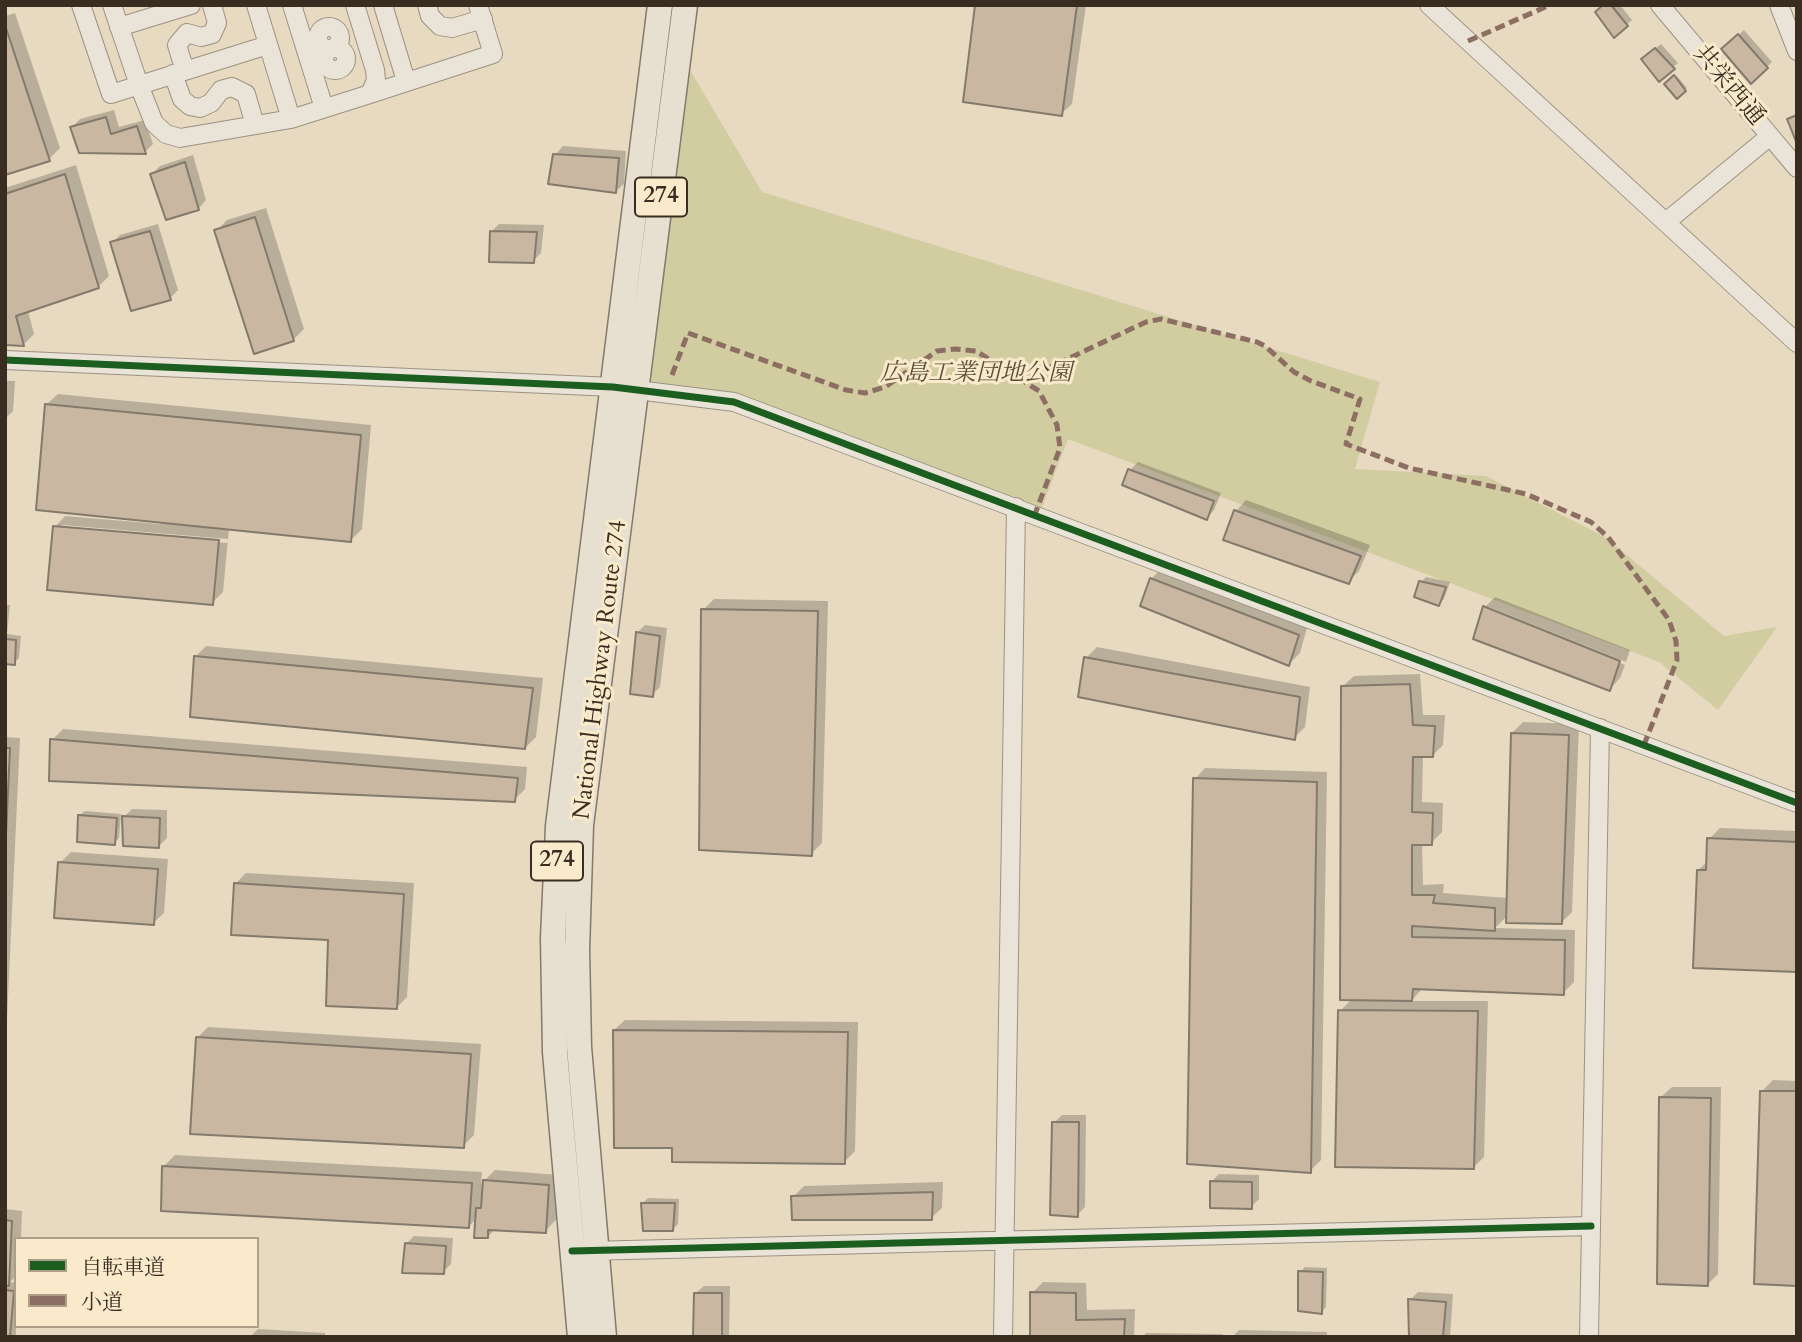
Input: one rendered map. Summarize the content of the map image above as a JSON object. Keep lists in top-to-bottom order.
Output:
{
  "streets": {
    "highway": ["274", "National Highway Route 274"],
    "street": ["共栄西通"]
  },
  "parks": ["広島工業団地公園"],
  "legend": ["自転車道", "小道"]
}
